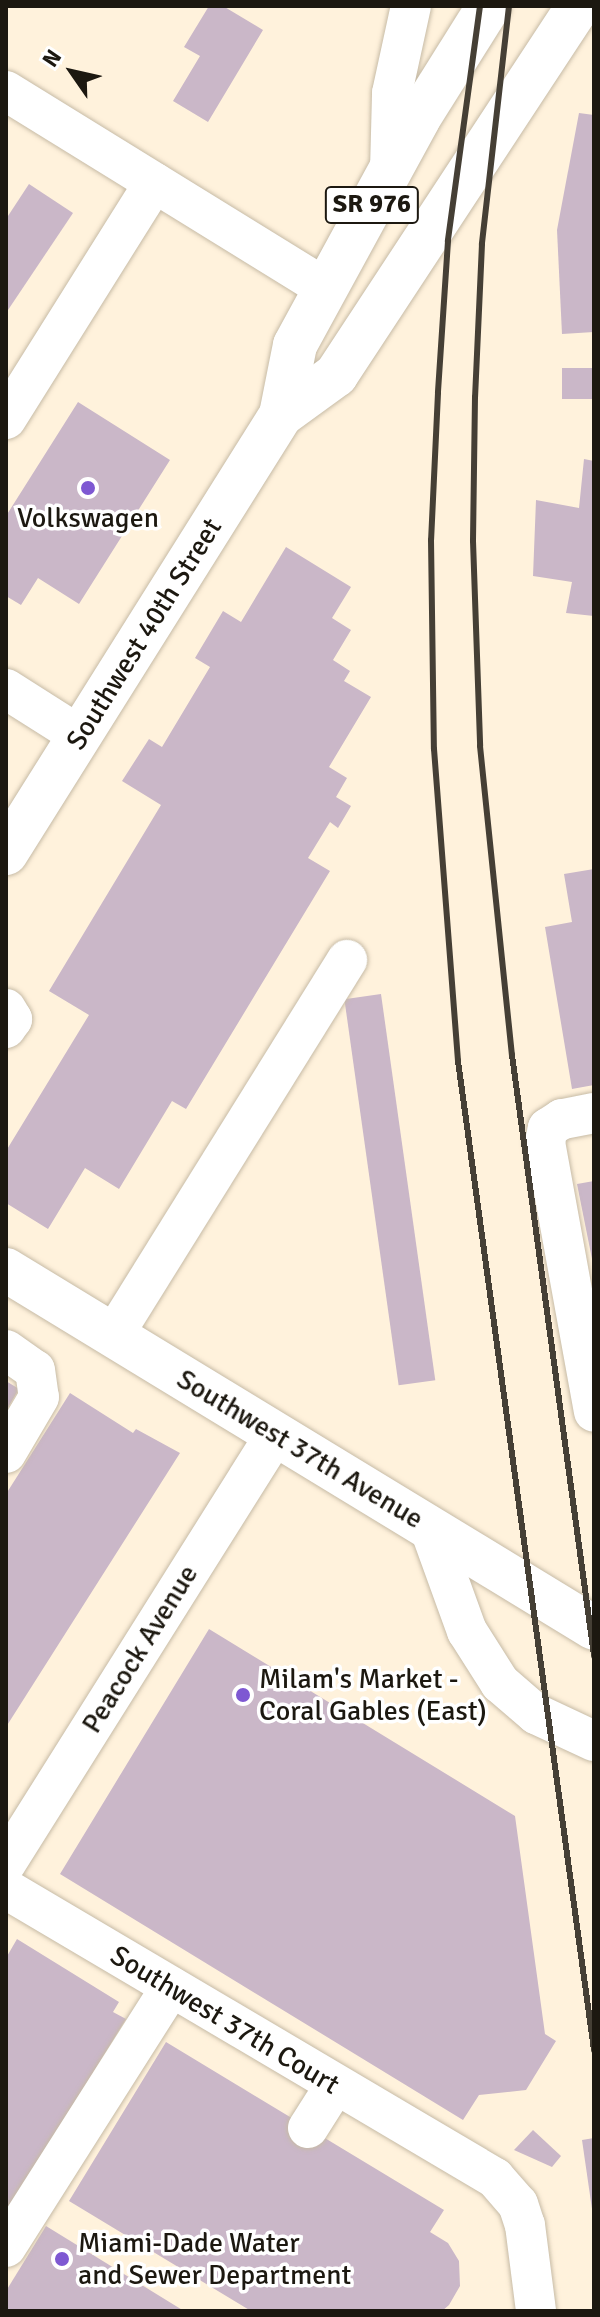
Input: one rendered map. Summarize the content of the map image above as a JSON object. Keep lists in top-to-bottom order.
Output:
{
  "streets": {
    "main road": ["SR 976", "Southwest 40th Street", "Southwest 37th Avenue"],
    "street": ["Peacock Avenue", "Southwest 37th Court"]
  },
  "crossings": [
    ["Southwest 37th Avenue", "Peacock Avenue"]
  ],
  "places": ["Volkswagen", "Milam's Market - Coral Gables (East)", "Miami-Dade Water and Sewer Department"],
  "north": "top left"
}
